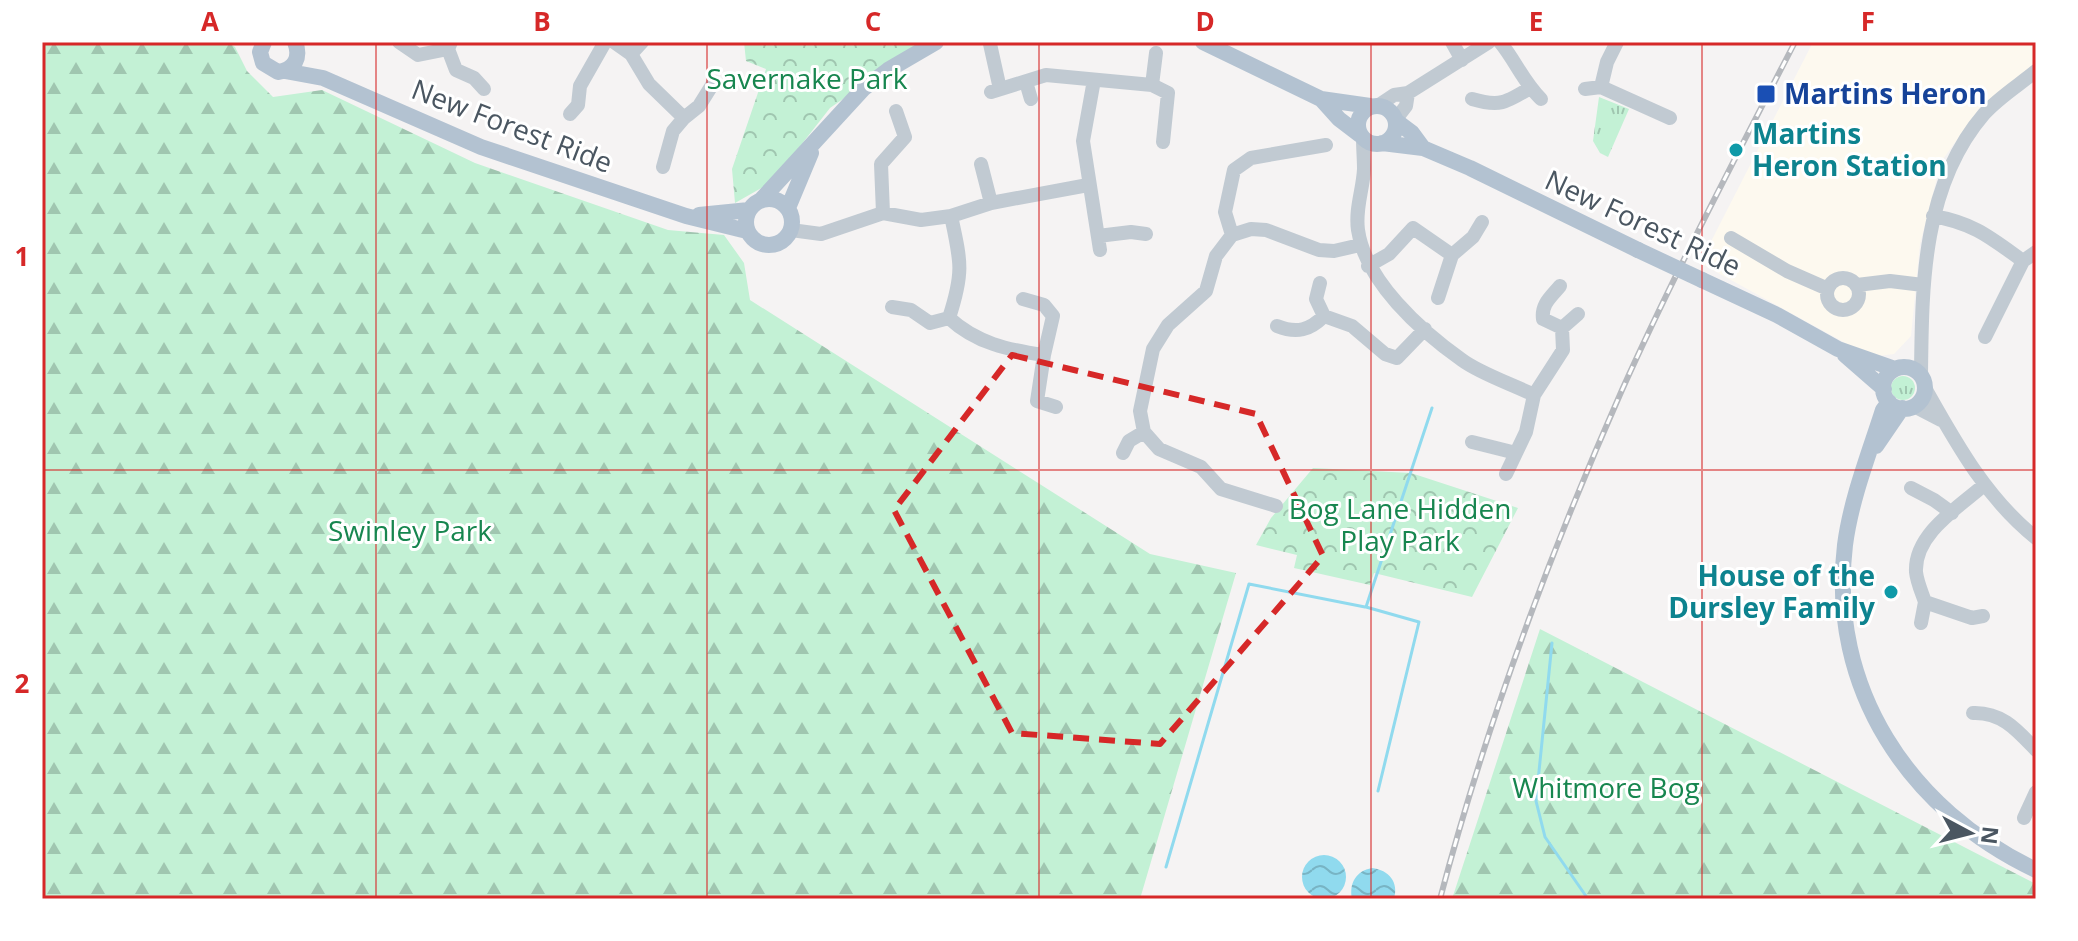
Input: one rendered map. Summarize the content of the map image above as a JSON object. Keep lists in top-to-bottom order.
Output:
{
  "streets": {
    "main road": ["New Forest Ride"]
  },
  "parks": [
    "Savernake Park",
    "Bog Lane Hidden Play Park",
    "Swinley Park",
    "Whitmore Bog"
  ],
  "places": {
    "transit": ["Martins Heron"],
    "other": ["Martins Heron Station", "House of the Dursley Family"]
  },
  "north": "right",
  "grid": {
    "columns": [
      "A",
      "B",
      "C",
      "D",
      "E",
      "F"
    ],
    "rows": ["1", "2"]
  }
}
